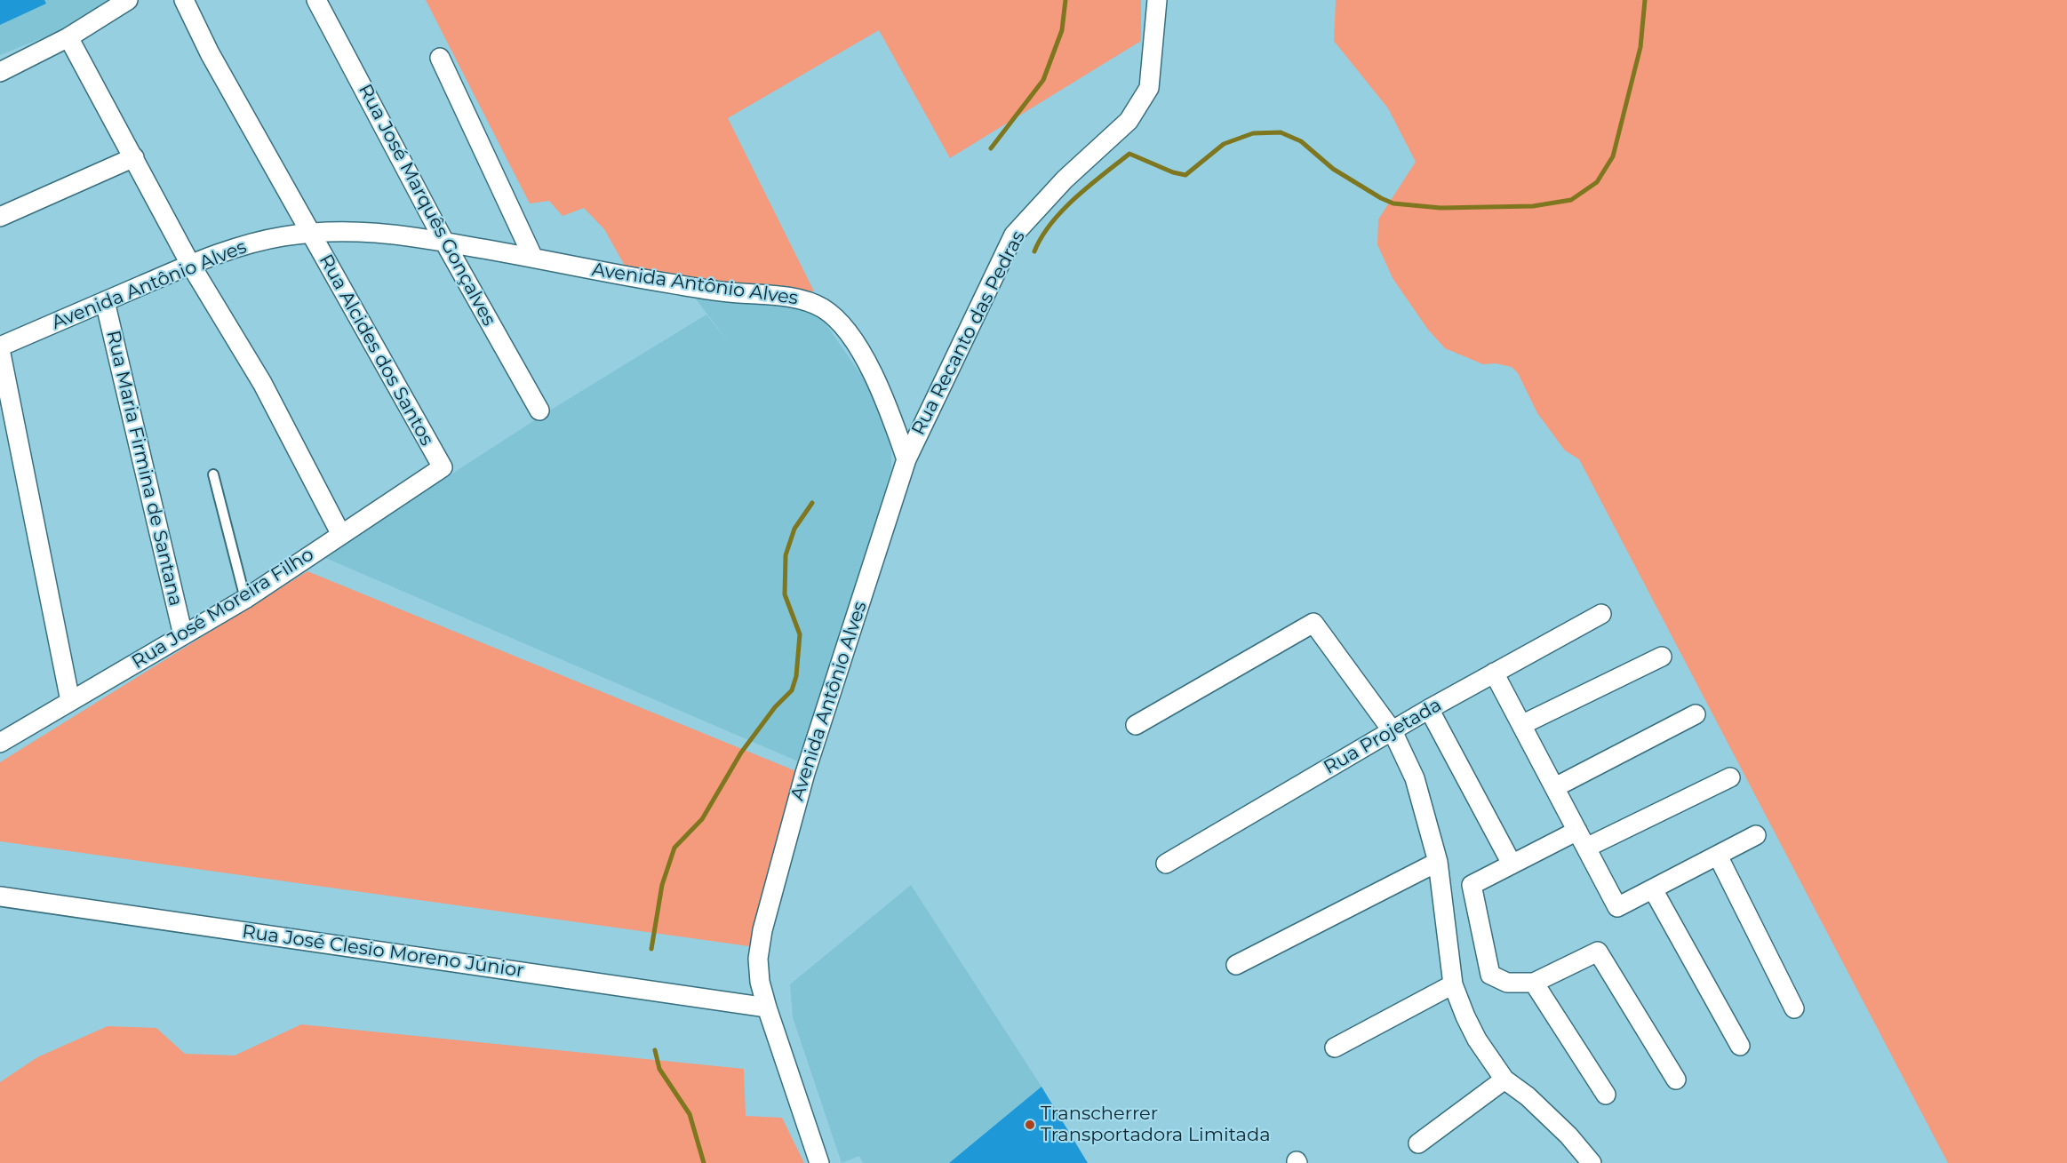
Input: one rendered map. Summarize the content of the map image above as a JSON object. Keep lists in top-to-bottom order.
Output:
{
  "streets": {
    "street": [
      "Rua José Marquês Gonçalves",
      "Avenida Antônio Alves",
      "Rua Recanto das Pedras",
      "Rua Alcides dos Santos",
      "Rua Maria Firmina de Santana",
      "Rua José Moreira Filho",
      "Rua Projetada",
      "Rua José Clesio Moreno Júnior"
    ]
  },
  "crossings": [
    ["Rua José Marquês Gonçalves", "Avenida Antônio Alves"],
    ["Avenida Antônio Alves", "Rua Recanto das Pedras"],
    ["Avenida Antônio Alves", "Rua Alcides dos Santos"],
    ["Avenida Antônio Alves", "Rua Maria Firmina de Santana"],
    ["Avenida Antônio Alves", "Rua José Clesio Moreno Júnior"],
    ["Rua Alcides dos Santos", "Rua José Moreira Filho"],
    ["Rua Maria Firmina de Santana", "Rua José Moreira Filho"]
  ],
  "places": ["Transcherrer Transportadora Limitada"]
}
